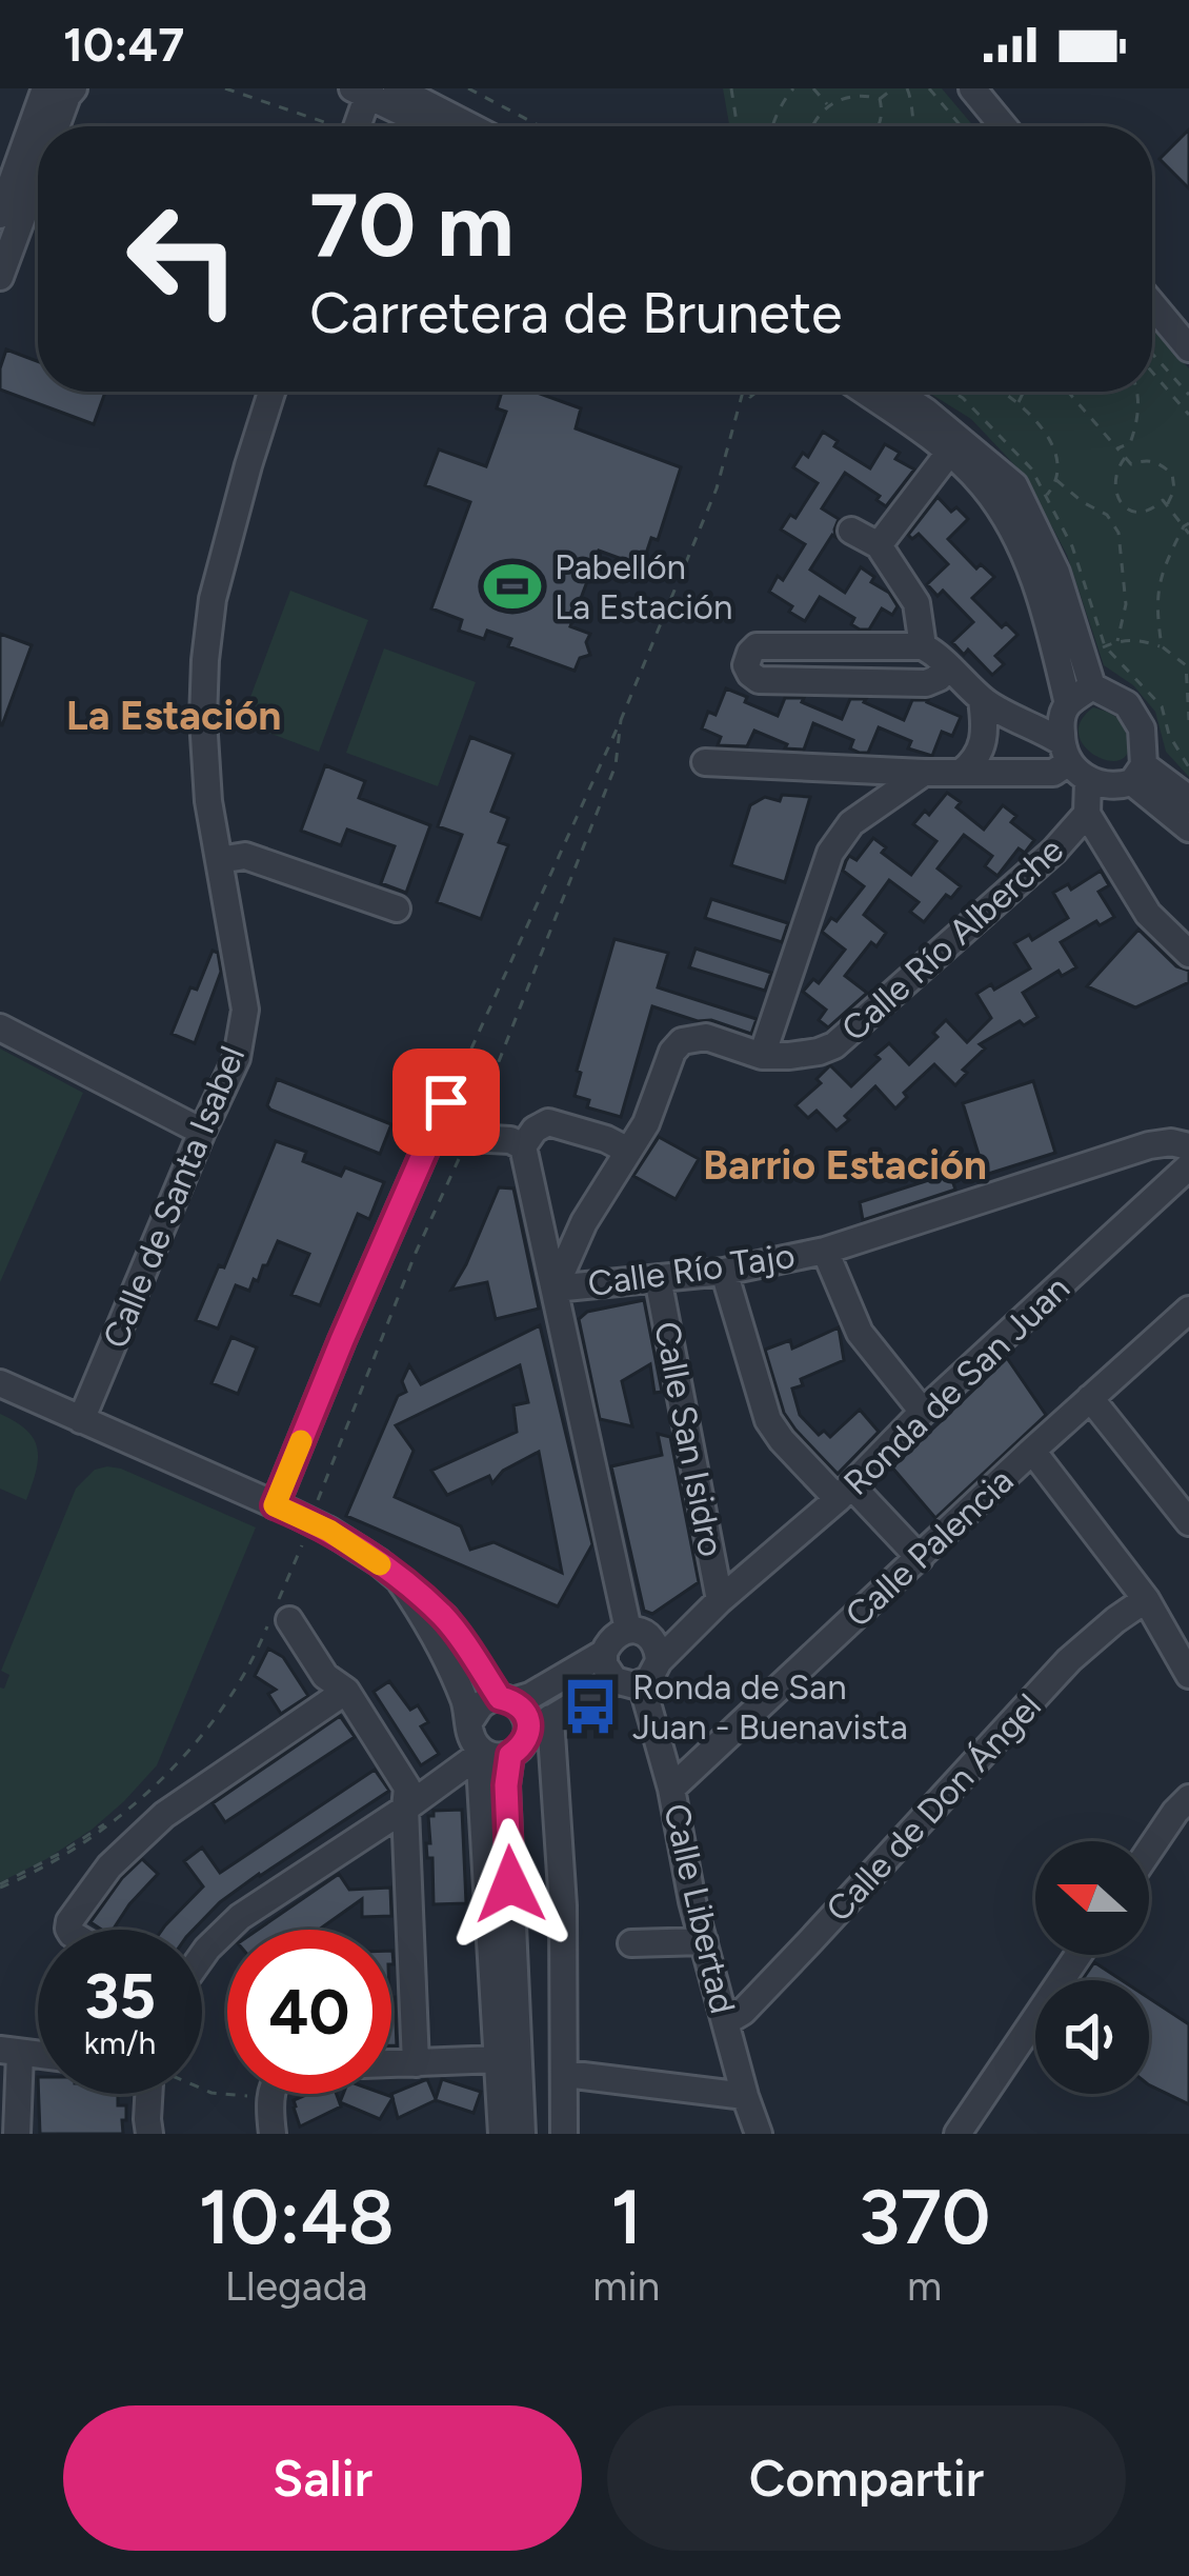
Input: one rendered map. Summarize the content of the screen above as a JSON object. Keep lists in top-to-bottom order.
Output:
{
  "streets": {
    "street": [
      "Calle Río Alberche",
      "Calle de Santa Isabel",
      "Calle Río Tajo",
      "Ronda de San Juan",
      "Calle San Isidro",
      "Calle Palencia",
      "Calle de Don Ángel",
      "Calle Libertad"
    ]
  },
  "crossings": [
    ["Calle Río Alberche", "Calle Río Tajo"],
    ["Calle Río Tajo", "Calle San Isidro"],
    ["Ronda de San Juan", "Calle San Isidro"],
    ["Ronda de San Juan", "Calle Libertad"],
    ["Calle Palencia", "Calle Libertad"],
    ["Calle de Don Ángel", "Calle Libertad"]
  ],
  "districts": ["La Estación", "Barrio Estación"],
  "places": {
    "sports": ["Pabellón La Estación"],
    "bus stop": ["Ronda de San Juan - Buenavista"]
  },
  "north": "left",
  "page": {
    "status": "10:47",
    "turn": ["70 m", "Carretera de Brunete"],
    "speed": "35 km/h",
    "limit": "40",
    "eta": [
      "10:48",
      "Llegada",
      "1",
      "min",
      "370",
      "m"
    ],
    "buttons": ["Salir", "Compartir"]
  }
}
